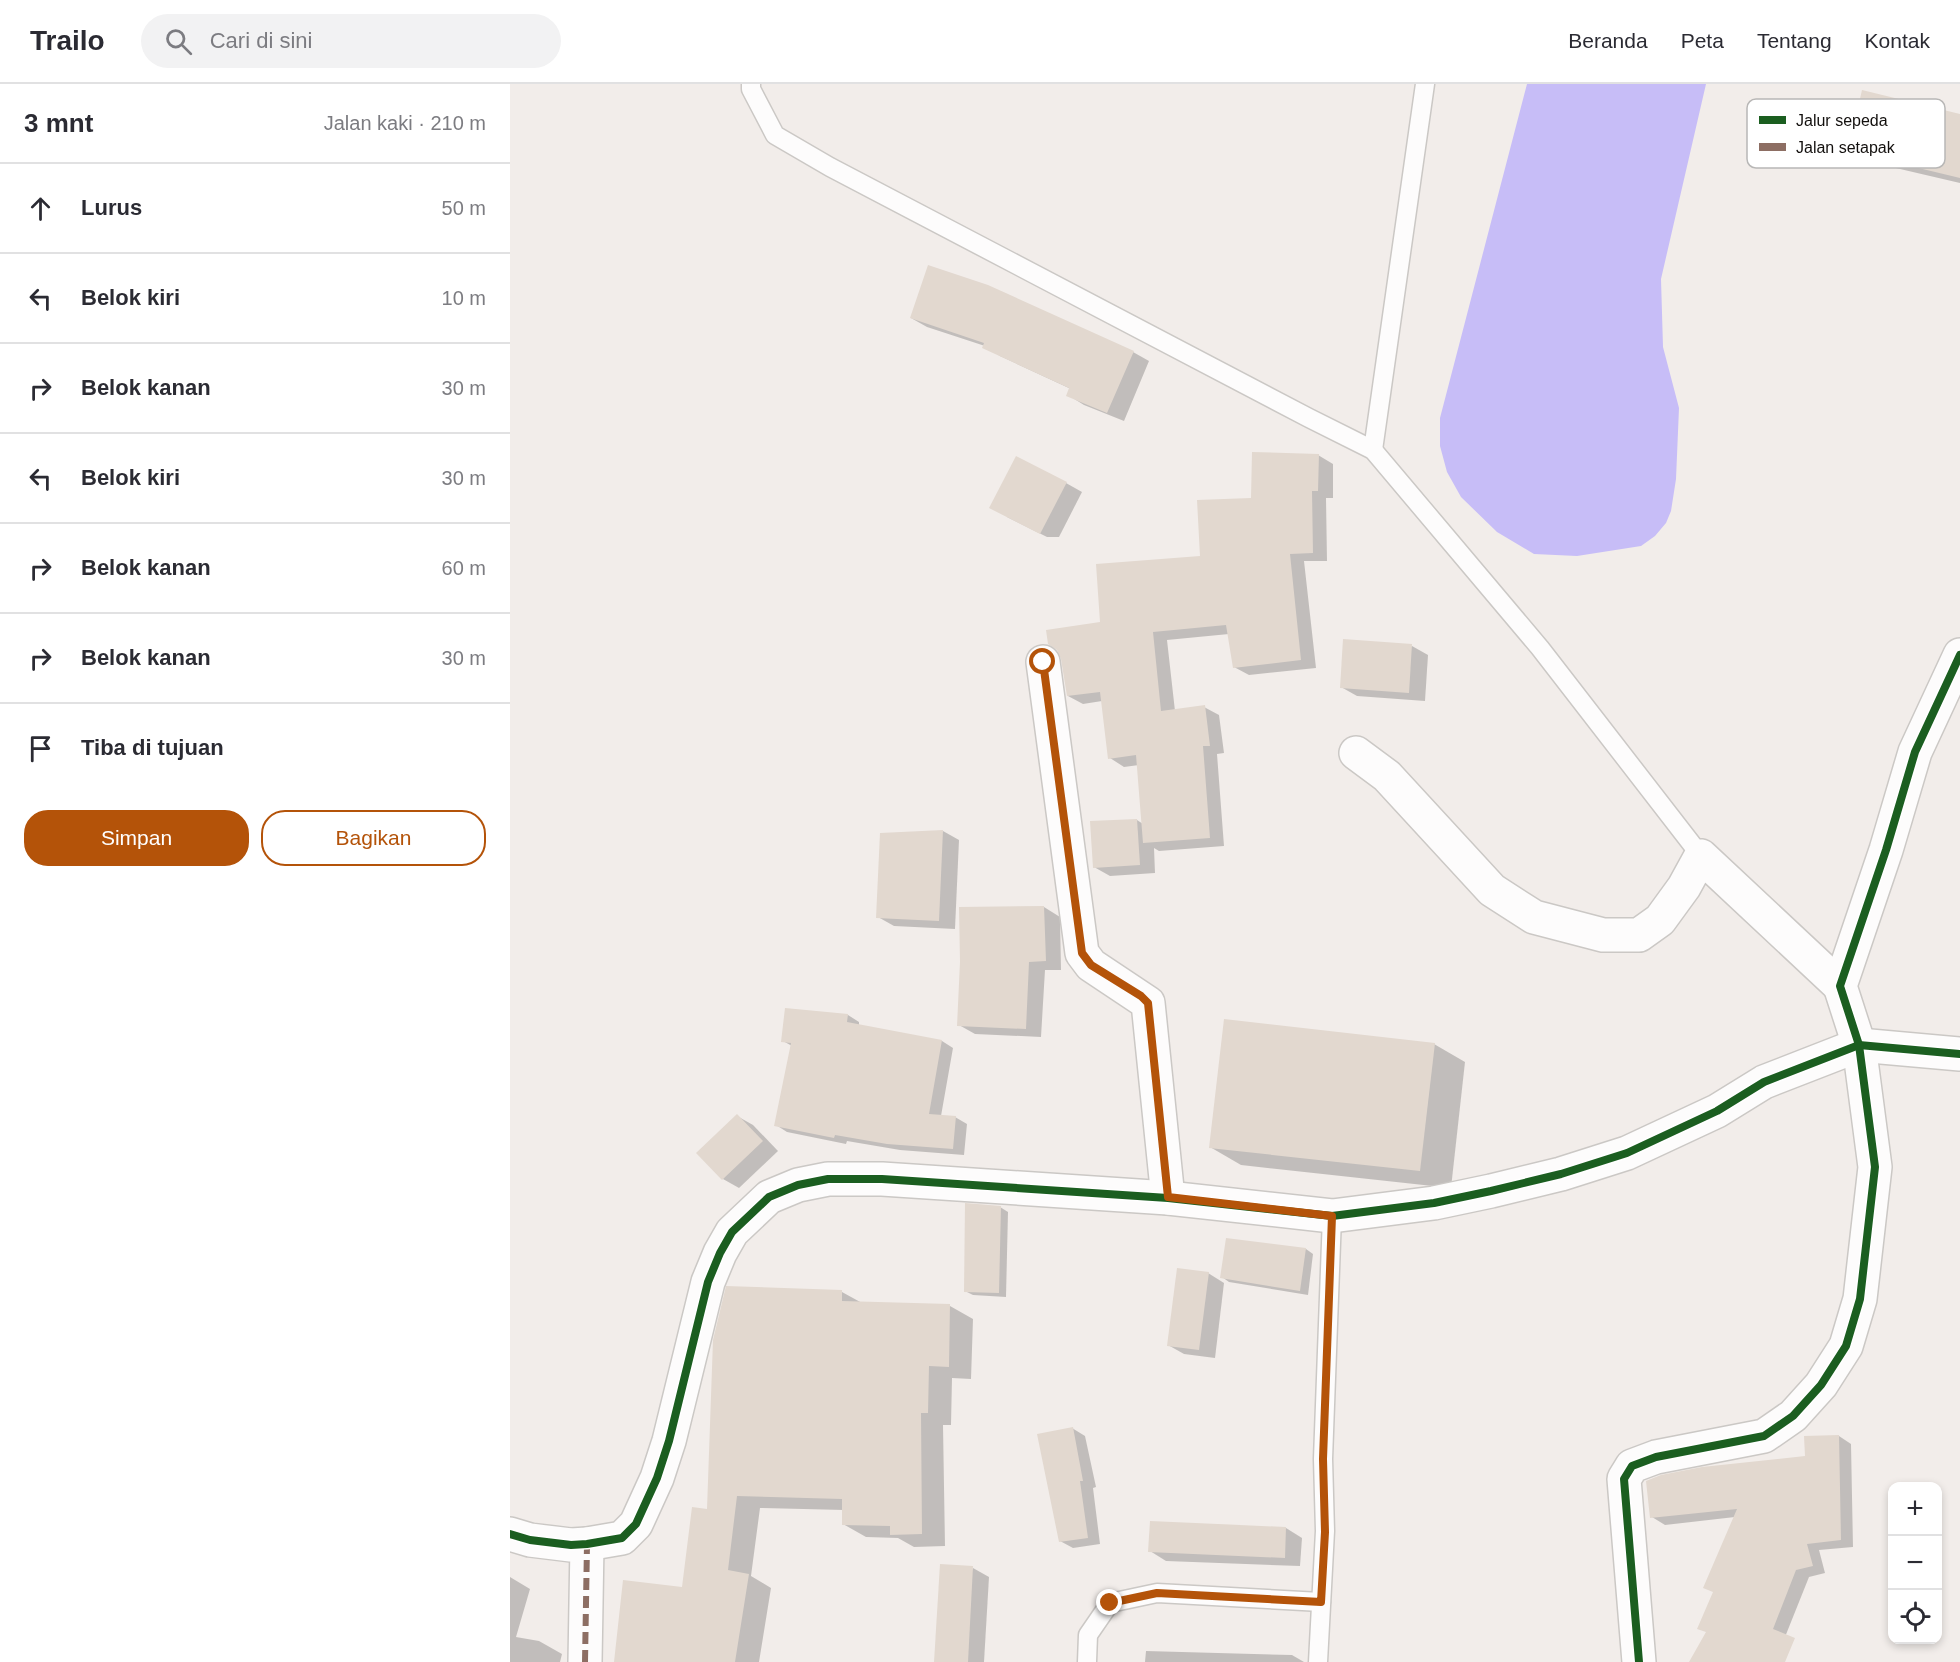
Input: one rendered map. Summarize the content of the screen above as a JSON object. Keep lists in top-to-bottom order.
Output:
{
  "legend": ["Jalur sepeda", "Jalan setapak"],
  "page": {
    "header": "Trailo",
    "search": "Cari di sini",
    "nav": [
      "Beranda",
      "Peta",
      "Tentang",
      "Kontak"
    ],
    "heading": ["3 mnt", "Jalan kaki · 210 m"],
    "list": [
      ["Lurus", "50 m"],
      ["Belok kiri", "10 m"],
      ["Belok kanan", "30 m"],
      ["Belok kiri", "30 m"],
      ["Belok kanan", "60 m"],
      ["Belok kanan", "30 m"],
      "Tiba di tujuan"
    ],
    "buttons": ["Simpan", "Bagikan"],
    "map_buttons": ["+", "−"]
  }
}
